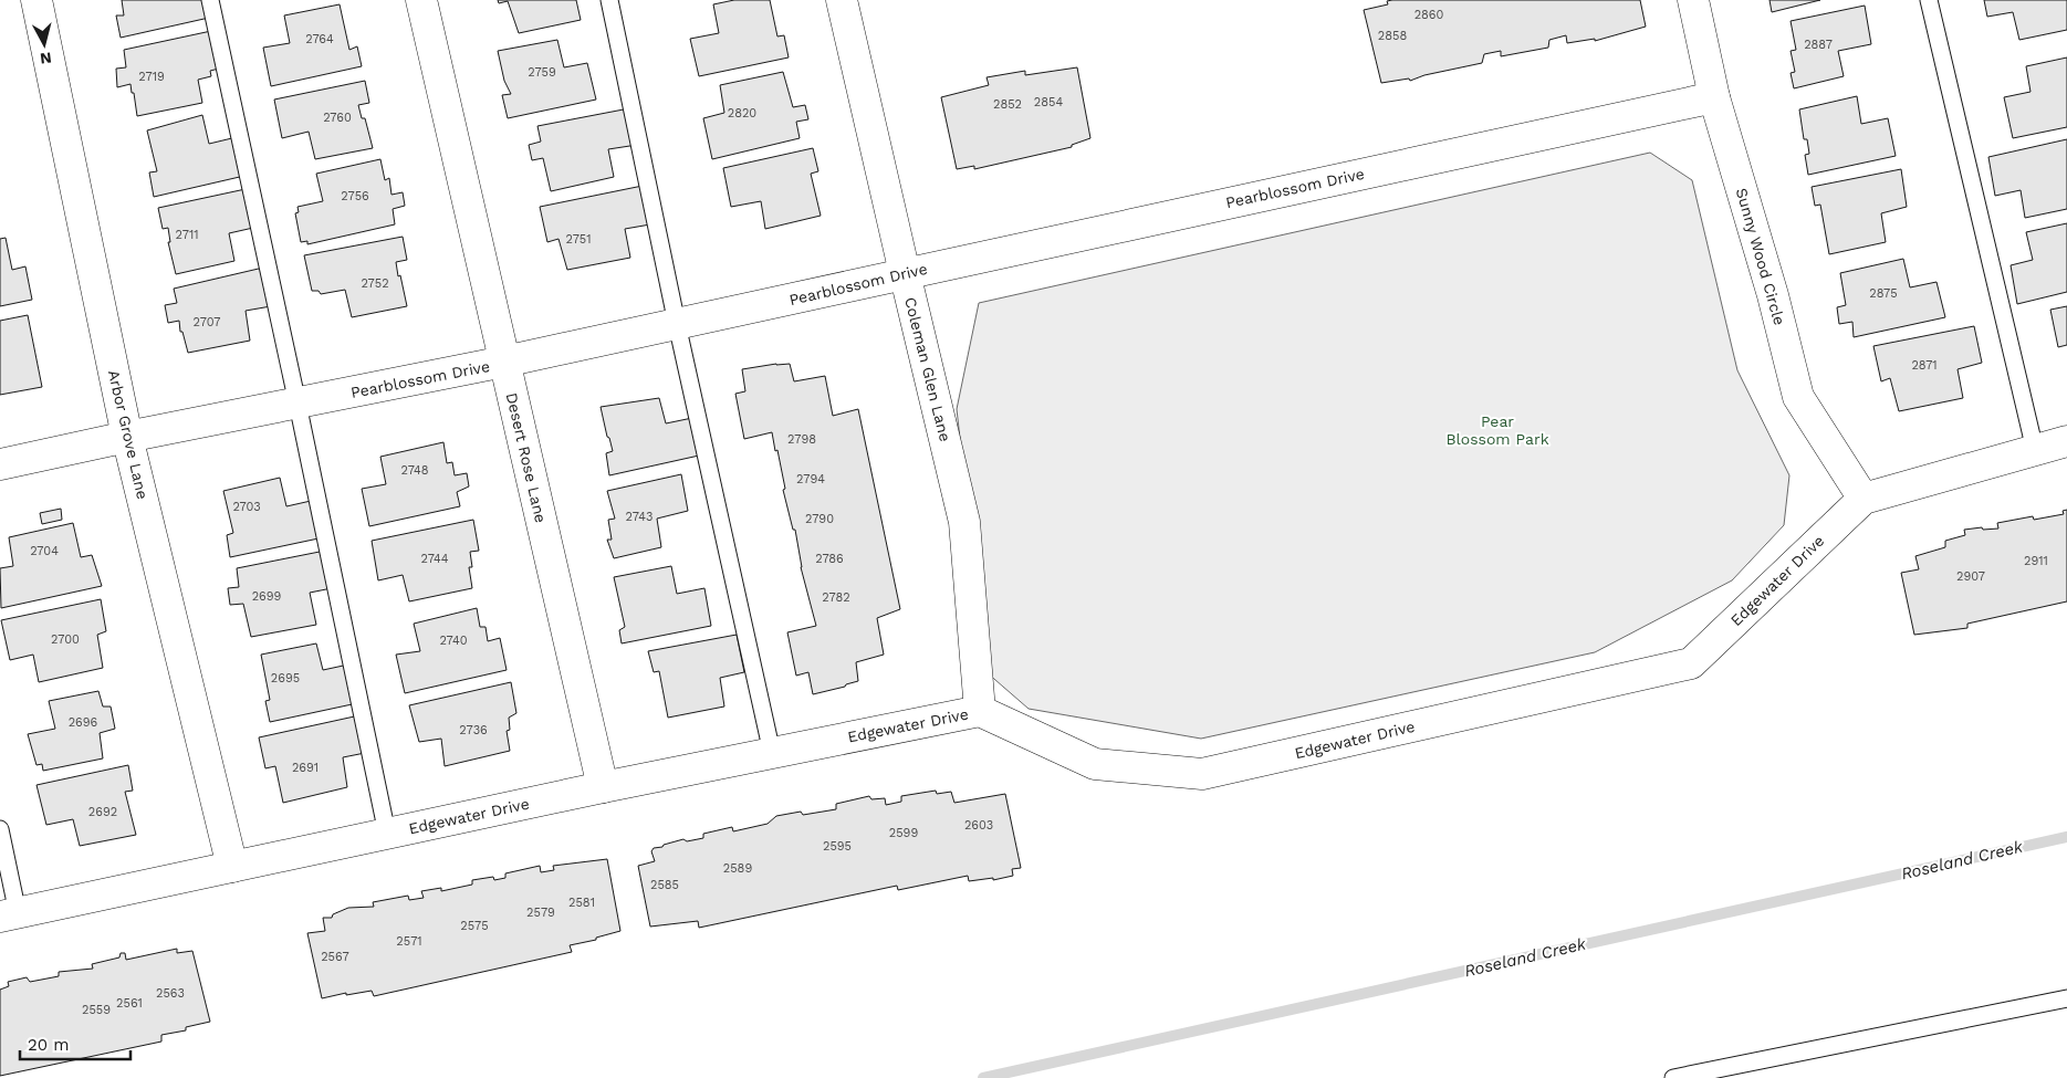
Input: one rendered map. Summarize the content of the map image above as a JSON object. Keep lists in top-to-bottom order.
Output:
{
  "streets": {
    "street": [
      "Pearblossom Drive",
      "Sunny Wood Circle",
      "Coleman Glen Lane",
      "Arbor Grove Lane",
      "Desert Rose Lane",
      "Edgewater Drive"
    ]
  },
  "crossings": [
    ["Pearblossom Drive", "Sunny Wood Circle"],
    ["Pearblossom Drive", "Coleman Glen Lane"],
    ["Pearblossom Drive", "Arbor Grove Lane"],
    ["Pearblossom Drive", "Desert Rose Lane"],
    ["Sunny Wood Circle", "Edgewater Drive"],
    ["Coleman Glen Lane", "Edgewater Drive"],
    ["Arbor Grove Lane", "Edgewater Drive"],
    ["Desert Rose Lane", "Edgewater Drive"]
  ],
  "water": ["Roseland Creek"],
  "parks": ["Pear Blossom Park"],
  "house_numbers": [
    "2860",
    "2858",
    "2764",
    "2887",
    "2759",
    "2719",
    "2854",
    "2852",
    "2820",
    "2760",
    "2756",
    "2711",
    "2751",
    "2752",
    "2875",
    "2707",
    "2871",
    "2798",
    "2748",
    "2794",
    "2703",
    "2743",
    "2790",
    "2704",
    "2744",
    "2786",
    "2911",
    "2907",
    "2699",
    "2782",
    "2700",
    "2740",
    "2695",
    "2696",
    "2736",
    "2691",
    "2692",
    "2603",
    "2599",
    "2595",
    "2589",
    "2585",
    "2581",
    "2579",
    "2575",
    "2571",
    "2567",
    "2563",
    "2561",
    "2559"
  ],
  "scale_bar": "20 m",
  "north": "bottom"
}
